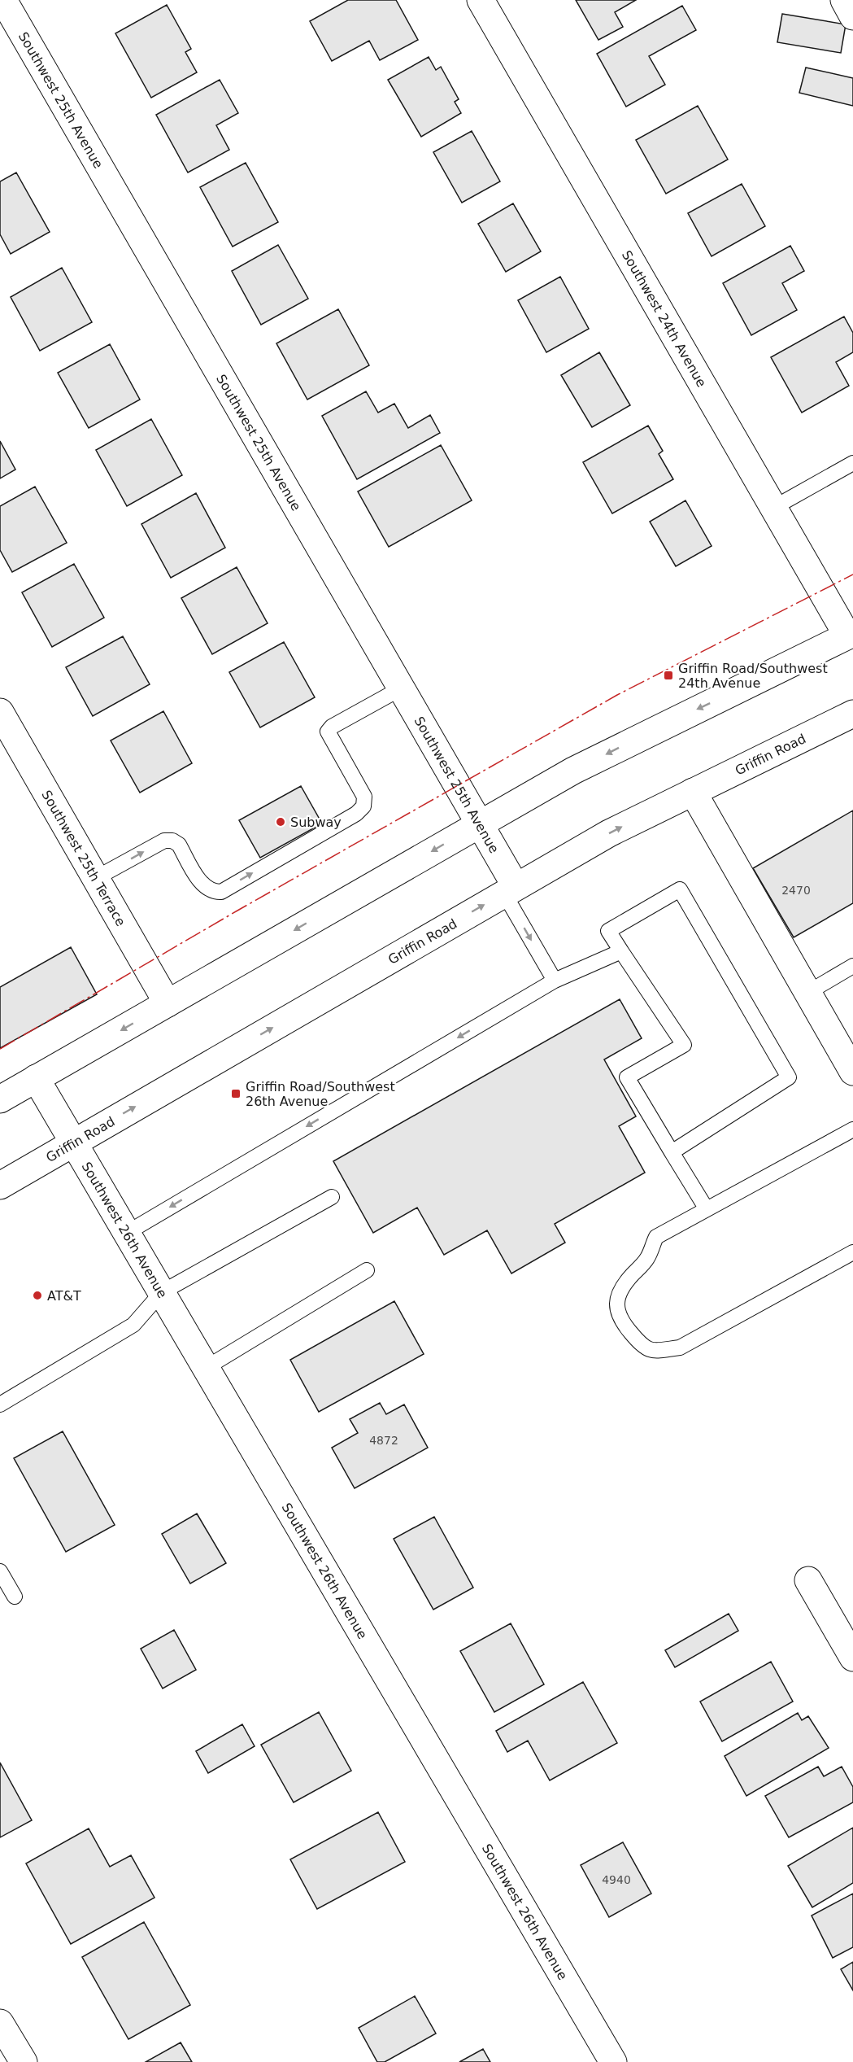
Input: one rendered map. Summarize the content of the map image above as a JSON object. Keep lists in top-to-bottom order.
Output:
{
  "streets": {
    "street": [
      "Southwest 25th Avenue",
      "Southwest 24th Avenue",
      "Griffin Road",
      "Southwest 25th Terrace",
      "Southwest 26th Avenue"
    ]
  },
  "crossings": [
    ["Southwest 25th Avenue", "Griffin Road"],
    ["Griffin Road", "Southwest 26th Avenue"]
  ],
  "places": {
    "transit": ["Griffin Road/Southwest 24th Avenue", "Griffin Road/Southwest 26th Avenue"],
    "other": ["Subway", "AT&T"]
  },
  "house_numbers": ["2470", "4872", "4940"]
}
